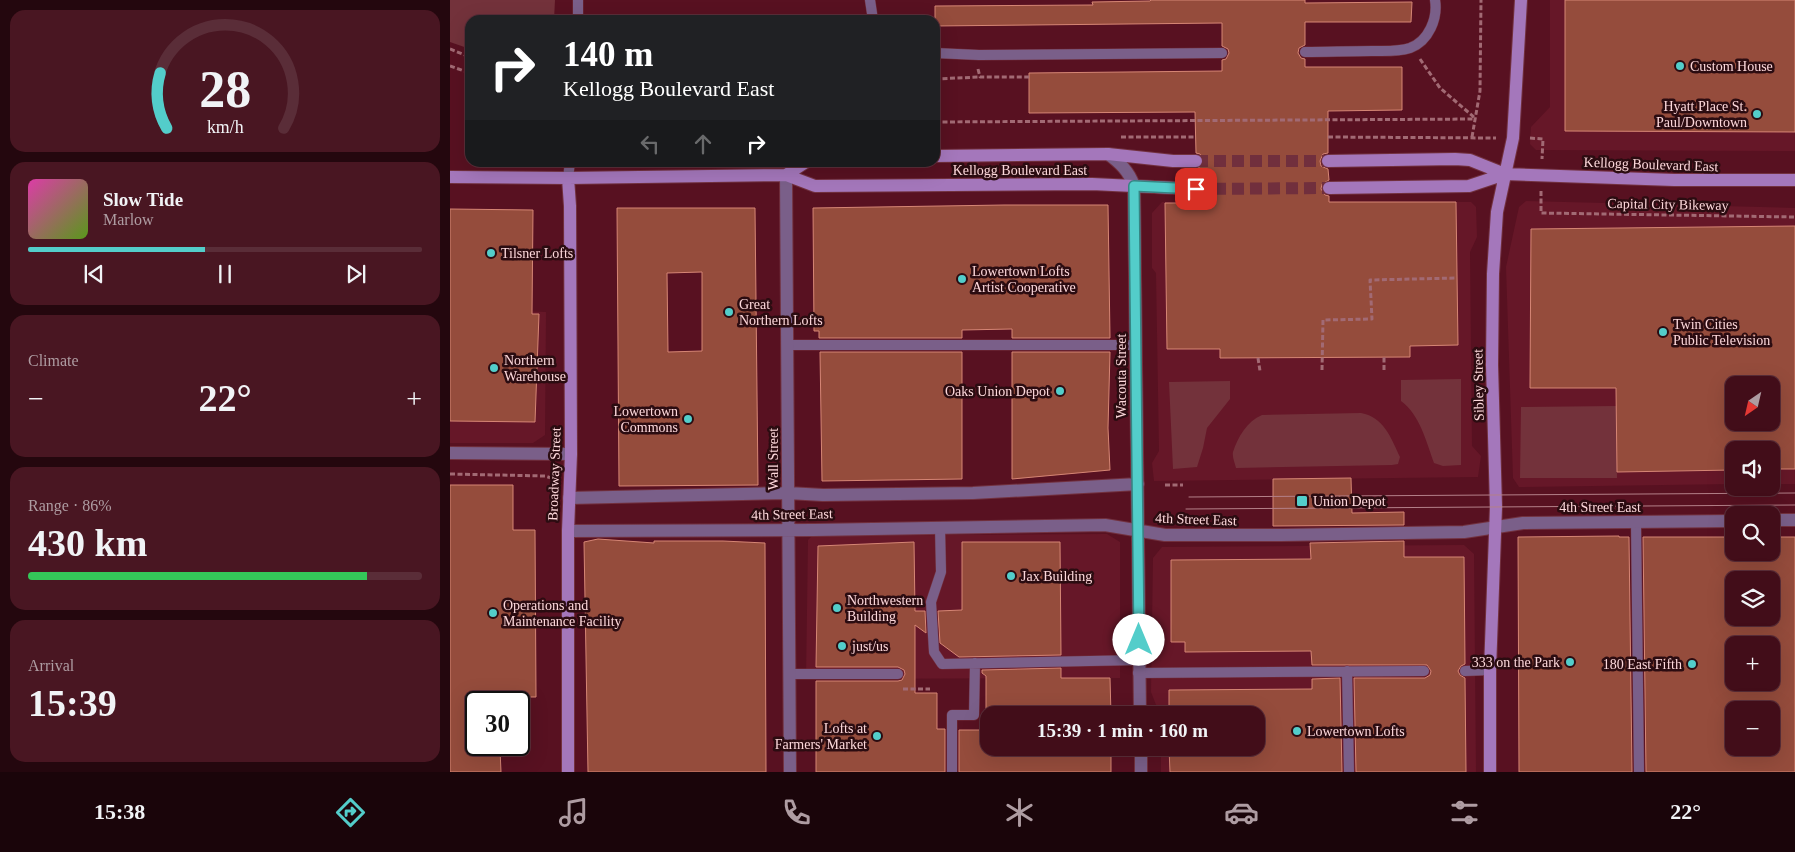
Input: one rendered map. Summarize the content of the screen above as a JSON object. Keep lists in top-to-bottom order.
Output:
{
  "streets": {
    "main road": ["Kellogg Boulevard East", "Sibley Street", "Broadway Street"],
    "street": ["Wacouta Street", "Wall Street", "4th Street East"],
    "path": ["Capital City Bikeway"]
  },
  "crossings": [
    ["Kellogg Boulevard East", "Wacouta Street"],
    ["Kellogg Boulevard East", "Sibley Street"],
    ["Kellogg Boulevard East", "Wall Street"],
    ["Kellogg Boulevard East", "Broadway Street"],
    ["Wacouta Street", "4th Street East"],
    ["Sibley Street", "4th Street East"],
    ["Wall Street", "4th Street East"],
    ["Broadway Street", "4th Street East"]
  ],
  "places": {
    "other": [
      "Custom House",
      "Hyatt Place St. Paul/Downtown",
      "Tilsner Lofts",
      "Lowertown Lofts Artist Cooperative",
      "Great Northern Lofts",
      "Twin Cities Public Television",
      "Northern Warehouse",
      "Oaks Union Depot",
      "Lowertown Commons",
      "Jax Building",
      "Northwestern Building",
      "Operations and Maintenance Facility",
      "just/us",
      "333 on the Park",
      "180 East Fifth",
      "Lowertown Lofts",
      "Lofts at Farmers' Market"
    ],
    "transit": ["Union Depot"]
  },
  "north": "bottom left",
  "page": {
    "turn": ["140 m", "Kellogg Boulevard East"],
    "song": ["Slow Tide", "Marlow"],
    "tile": [
      "Climate",
      ["Range · 86%", "430 km"],
      ["Arrival", "15:39"]
    ],
    "map_buttons": ["+", "−"],
    "heat": ["−", "22°", "+"],
    "limit": "30",
    "trip": "15:39 · 1 min · 160 m",
    "tabs": ["15:38", "22°"],
    "gauge": ["28", "km/h"]
  }
}
